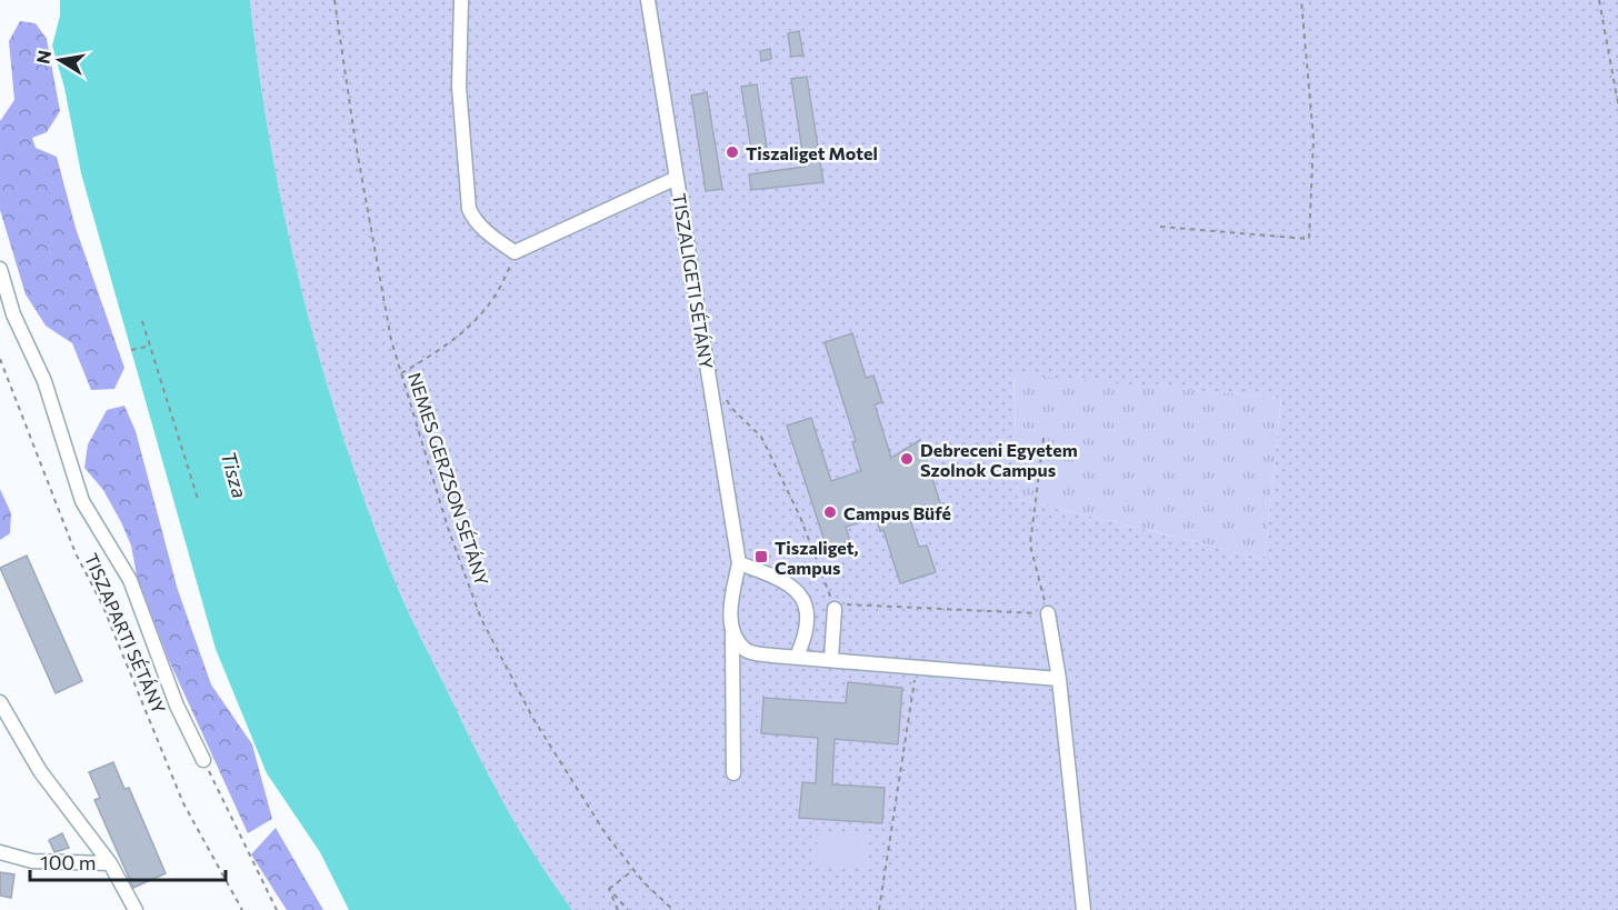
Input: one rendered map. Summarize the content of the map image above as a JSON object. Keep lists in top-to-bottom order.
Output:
{
  "streets": {
    "street": ["TISZALIGETI SÉTÁNY"],
    "path": ["NEMES GERZSON SÉTÁNY", "TISZAPARTI SÉTÁNY"]
  },
  "water": ["Tisza"],
  "places": {
    "other": ["Tiszaliget Motel", "Debreceni Egyetem Szolnok Campus", "Campus Büfé"],
    "transit": ["Tiszaliget, Campus"]
  },
  "scale_bar": "100 m",
  "north": "left"
}
